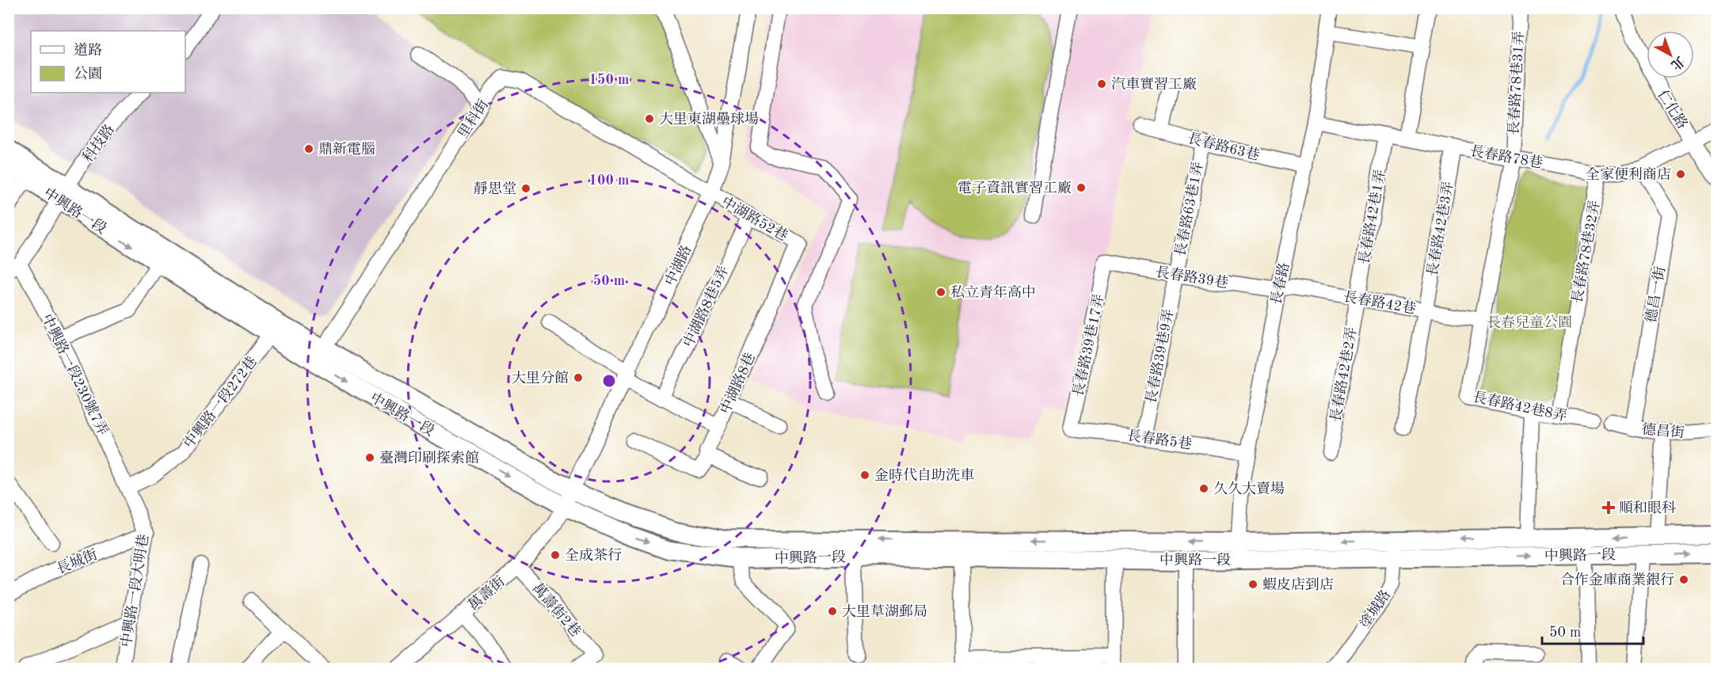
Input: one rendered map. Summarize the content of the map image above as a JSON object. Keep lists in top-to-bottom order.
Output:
{
  "streets": {
    "main road": ["中興路一段"],
    "street": [
      "長春路78巷31弄",
      "仁化路",
      "里科街",
      "科技路",
      "長春路63巷",
      "長春路78巷",
      "長春路63巷1弄",
      "長春路42巷1弄",
      "中湖路52巷",
      "長春路42巷3弄",
      "長春路78巷32弄",
      "中湖路",
      "長春路39巷",
      "長春路",
      "德昌一街",
      "長春路42巷",
      "中湖路8巷5弄",
      "長春路39巷17弄",
      "長春路39巷9弄",
      "中興路一段230號7弄",
      "長春路42巷2弄",
      "中湖路8巷",
      "中興路一段272巷",
      "長春路42巷8弄",
      "德昌街",
      "長春路5巷",
      "長城街",
      "中興路一段大明巷",
      "萬壽街",
      "塗城路",
      "萬壽街2巷"
    ]
  },
  "crossings": [
    ["長春路78巷31弄", "長春路78巷"],
    ["長春路78巷31弄", "長春路42巷"],
    ["長春路78巷31弄", "長春路42巷8弄"],
    ["仁化路", "長春路78巷"],
    ["里科街", "中興路一段"],
    ["里科街", "中湖路52巷"],
    ["里科街", "中湖路"],
    ["科技路", "中興路一段"],
    ["科技路", "中興路一段230號7弄"],
    ["長春路63巷", "長春路63巷1弄"],
    ["長春路63巷", "長春路"],
    ["長春路78巷", "長春路42巷1弄"],
    ["長春路78巷", "長春路42巷3弄"],
    ["長春路78巷", "長春路78巷32弄"],
    ["長春路78巷", "長春路"],
    ["長春路78巷", "德昌一街"],
    ["長春路63巷1弄", "長春路39巷"],
    ["長春路63巷1弄", "長春路39巷9弄"],
    ["中興路一段", "中湖路"],
    ["中興路一段", "長春路"],
    ["中興路一段", "中興路一段272巷"],
    ["中興路一段", "萬壽街"],
    ["中興路一段", "塗城路"],
    ["長春路42巷1弄", "長春路42巷"],
    ["長春路42巷1弄", "長春路42巷2弄"],
    ["中湖路52巷", "中湖路"],
    ["中湖路52巷", "中湖路8巷5弄"],
    ["中湖路52巷", "中湖路8巷"],
    ["長春路42巷3弄", "長春路42巷"],
    ["長春路78巷32弄", "長春路42巷8弄"],
    ["中湖路", "中湖路8巷"],
    ["中湖路", "萬壽街"],
    ["長春路39巷", "長春路"],
    ["長春路39巷", "長春路42巷"],
    ["長春路39巷", "長春路39巷17弄"],
    ["長春路39巷", "長春路39巷9弄"],
    ["長春路", "長春路42巷"],
    ["長春路", "長春路5巷"],
    ["德昌一街", "德昌街"],
    ["長春路42巷", "長春路42巷2弄"],
    ["長春路42巷", "長春路42巷8弄"],
    ["中湖路8巷5弄", "中湖路8巷"],
    ["長春路39巷17弄", "長春路5巷"],
    ["長春路39巷9弄", "長春路5巷"],
    ["中興路一段230號7弄", "中興路一段272巷"],
    ["中興路一段230號7弄", "中興路一段大明巷"],
    ["中興路一段272巷", "中興路一段大明巷"],
    ["長城街", "中興路一段大明巷"],
    ["萬壽街", "萬壽街2巷"]
  ],
  "parks": ["長春兒童公園"],
  "places": {
    "other": [
      "汽車實習工廠",
      "大里東湖壘球場",
      "鼎新電腦",
      "全家便利商店",
      "電子資訊實習工廠",
      "靜思堂",
      "私立青年高中",
      "大里分館",
      "臺灣印刷探索館",
      "金時代自助洗車",
      "久久大賣場",
      "全成茶行",
      "合作金庫商業銀行",
      "蝦皮店到店",
      "大里草湖郵局"
    ],
    "health": ["順和眼科"]
  },
  "legend": ["道路", "公園"],
  "scale_bar": "50 m",
  "north": "bottom right",
  "rings": ["150 m", "100 m", "50 m"]
}
